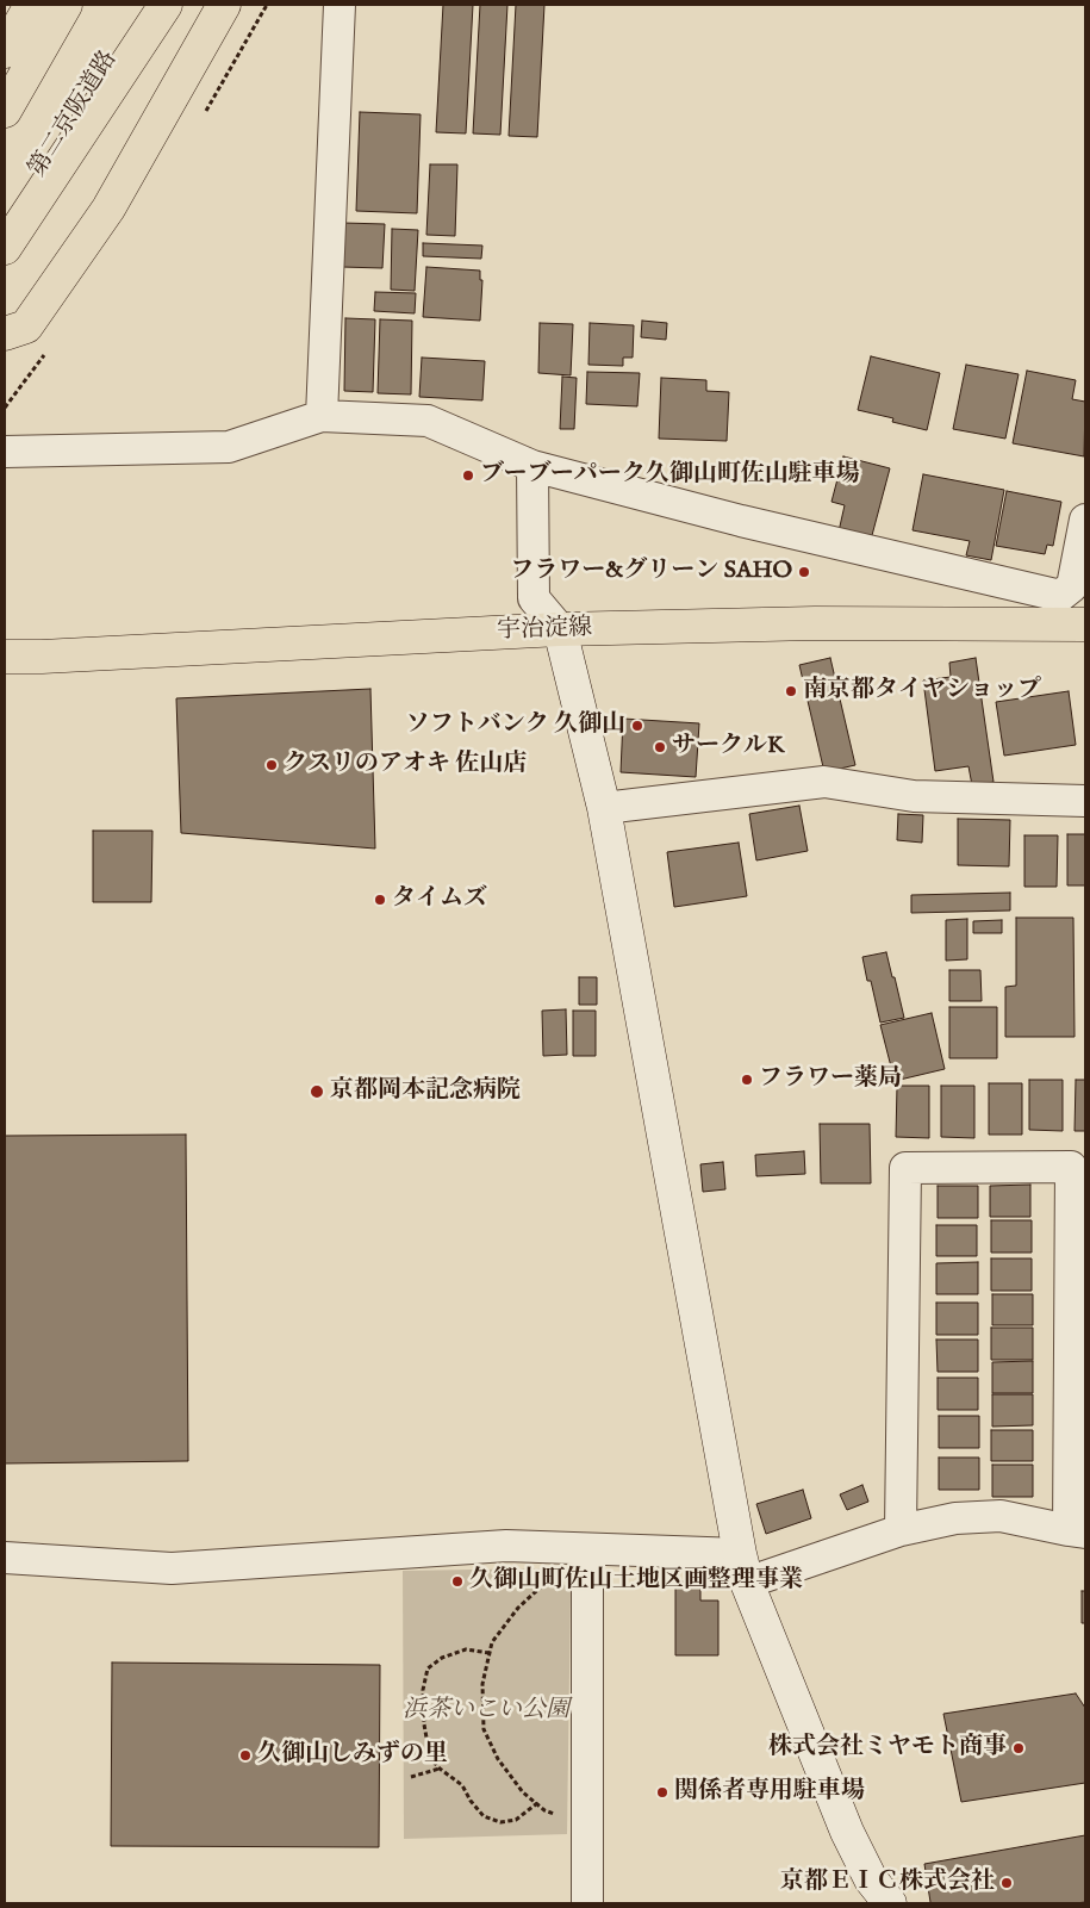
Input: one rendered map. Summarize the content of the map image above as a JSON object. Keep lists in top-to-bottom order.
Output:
{
  "streets": {
    "main road": ["第二京阪道路", "宇治淀線"]
  },
  "parks": ["浜茶いこい公園"],
  "places": [
    "ブーブーパーク久御山町佐山駐車場",
    "フラワー&グリーン SAHO",
    "南京都タイヤショップ",
    "ソフトバンク 久御山",
    "サークルK",
    "クスリのアオキ 佐山店",
    "タイムズ",
    "フラワー薬局",
    "京都岡本記念病院",
    "久御山町佐山土地区画整理事業",
    "株式会社ミヤモト商事",
    "久御山しみずの里",
    "関係者専用駐車場",
    "京都ＥＩＣ株式会社"
  ]
}
